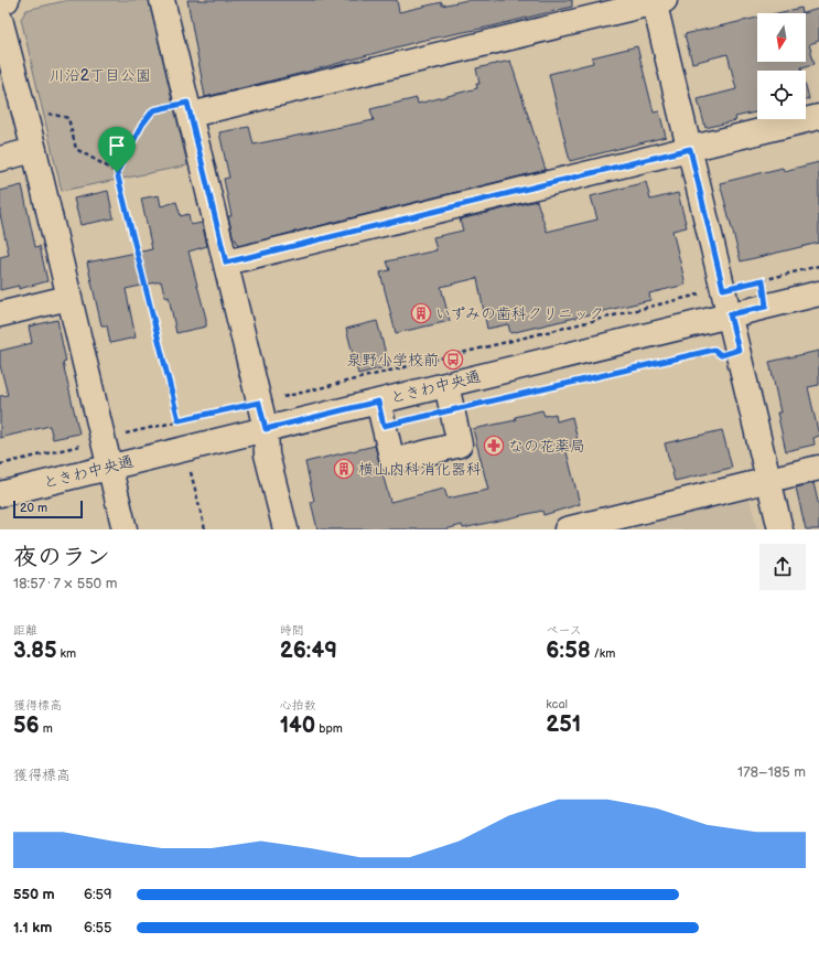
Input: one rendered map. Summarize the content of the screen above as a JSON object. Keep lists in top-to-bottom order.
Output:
{
  "streets": {
    "street": ["ときわ中央通"]
  },
  "parks": ["川沿2丁目公園"],
  "places": {
    "building": ["いずみの歯科クリニック", "横山内科消化器科"],
    "bus stop": ["泉野小学校前"],
    "pharmacy": ["なの花薬局"]
  },
  "scale_bar": "20 m",
  "north": "bottom",
  "page": {
    "scale": "20 m",
    "heading": ["夜のラン", "18:57 · 7 × 550 m"],
    "stats": [
      ["距離", "3.85 km"],
      ["時間", "26:49"],
      ["ペース", "6:58 /km"],
      ["獲得標高", "56 m"],
      ["心拍数", "140 bpm"],
      ["kcal", "251"]
    ],
    "chart": ["獲得標高", "178–185 m"],
    "list": [
      {
        "name": "550 m",
        "note": "6:59"
      },
      {
        "name": "1.1 km",
        "note": "6:55"
      }
    ]
  }
}
